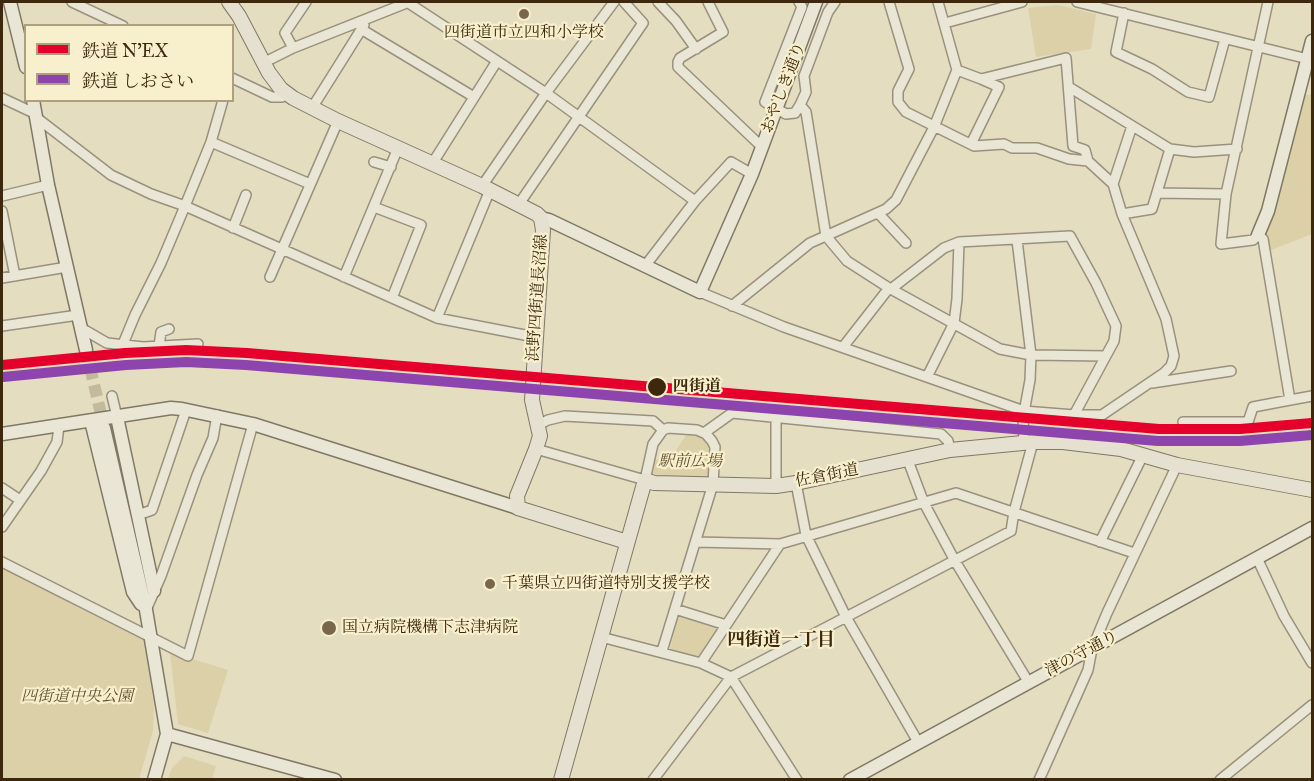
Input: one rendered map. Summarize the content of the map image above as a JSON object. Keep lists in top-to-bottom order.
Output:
{
  "streets": {
    "main road": ["浜野四街道長沼線", "佐倉街道"],
    "street": ["おやしき通り", "津の守通り"]
  },
  "districts": ["四街道一丁目"],
  "parks": ["駅前広場", "四街道中央公園"],
  "places": [
    "四街道市立四和小学校",
    "四街道",
    "千葉県立四街道特別支援学校",
    "国立病院機構下志津病院"
  ],
  "lines": ["rail line N'EX", "rail line しおさい"],
  "legend": ["鉄道 N'EX", "鉄道 しおさい"]
}
